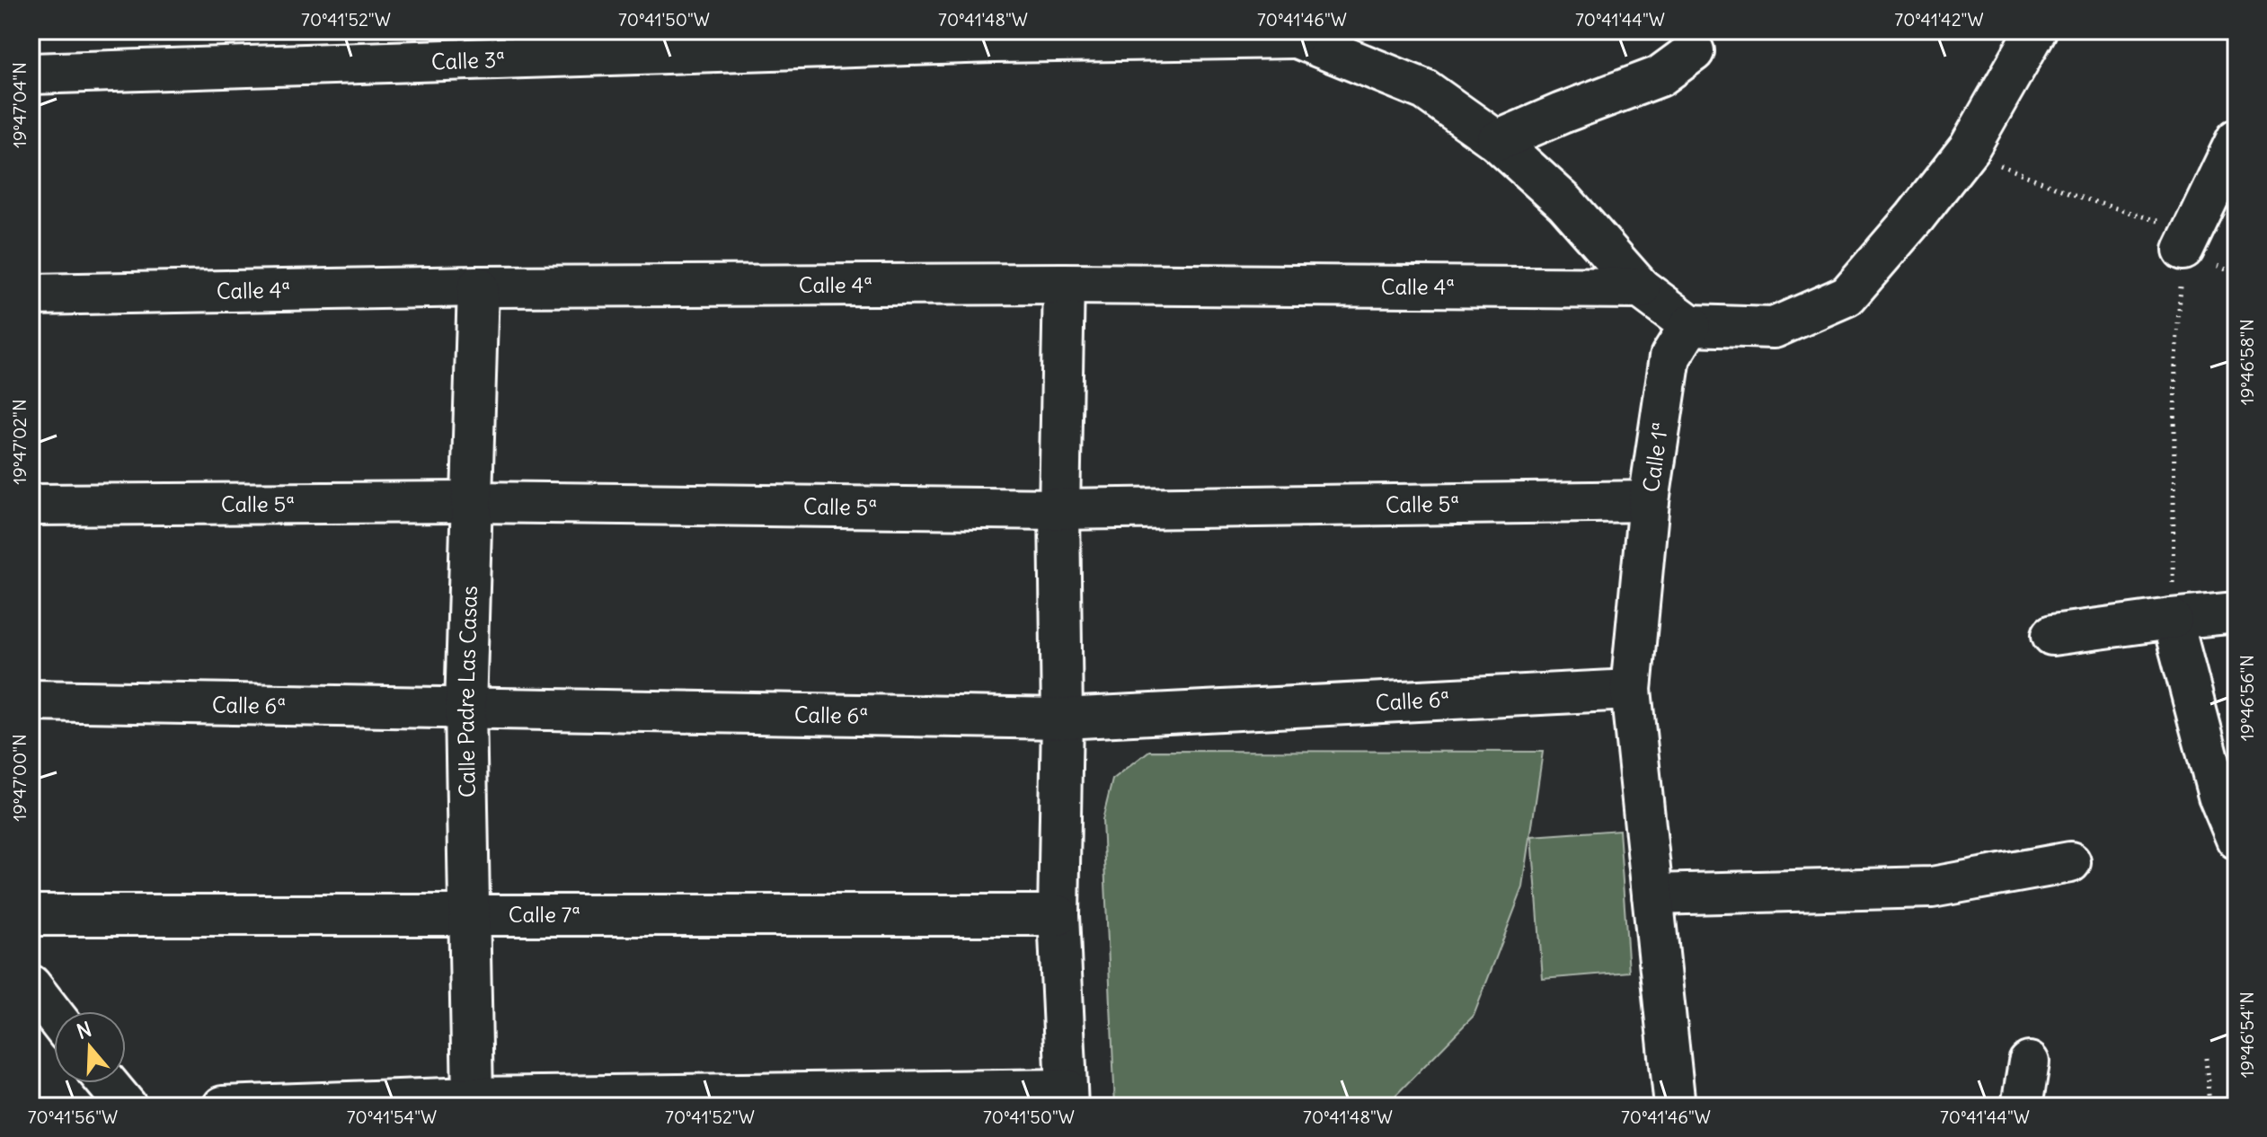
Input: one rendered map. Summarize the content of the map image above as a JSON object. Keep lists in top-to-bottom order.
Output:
{
  "streets": {
    "street": [
      "Calle 3ª",
      "Calle 4ª",
      "Calle 1ª",
      "Calle 5ª",
      "Calle Padre Las Casas",
      "Calle 6ª",
      "Calle 7ª"
    ]
  },
  "crossings": [
    ["Calle 4ª", "Calle Padre Las Casas"],
    ["Calle 1ª", "Calle 5ª"],
    ["Calle 1ª", "Calle 6ª"],
    ["Calle 5ª", "Calle Padre Las Casas"],
    ["Calle Padre Las Casas", "Calle 6ª"],
    ["Calle Padre Las Casas", "Calle 7ª"]
  ],
  "north": "top",
  "coordinates": [
    "70°41'52\"W",
    "70°41'50\"W",
    "70°41'48\"W",
    "70°41'46\"W",
    "70°41'44\"W",
    "70°41'42\"W",
    "19°47'04\"N",
    "19°46'58\"N",
    "19°47'02\"N",
    "19°46'56\"N",
    "19°47'00\"N",
    "19°46'54\"N",
    "70°41'56\"W",
    "70°41'54\"W"
  ]
}
